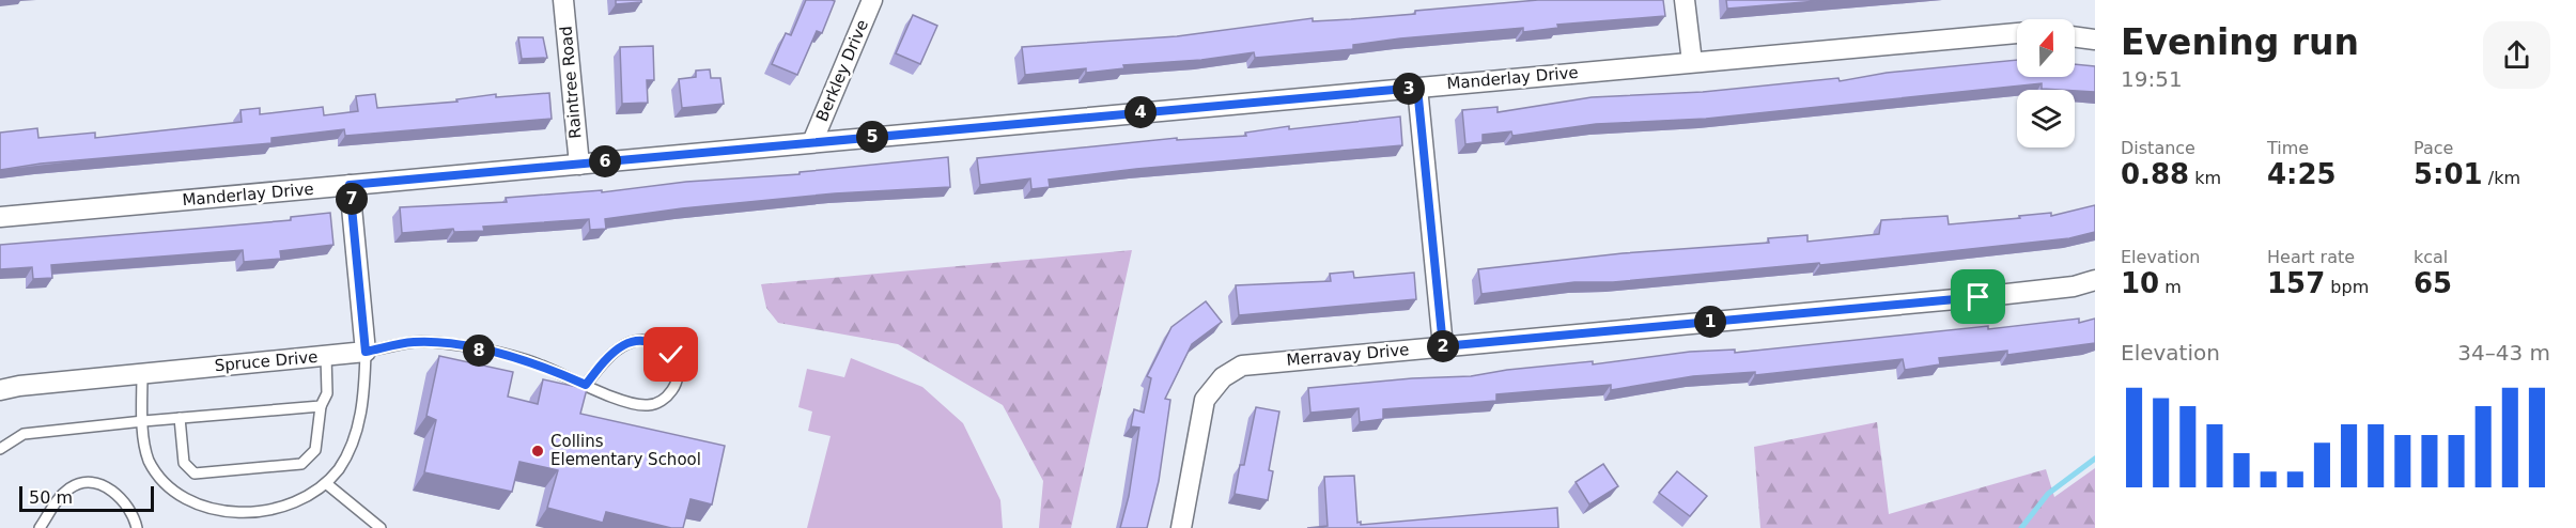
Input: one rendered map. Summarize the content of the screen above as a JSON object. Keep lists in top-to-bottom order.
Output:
{
  "streets": {
    "street": [
      "Berkley Drive",
      "Manderlay Drive",
      "Raintree Road",
      "Merravay Drive",
      "Spruce Drive"
    ]
  },
  "crossings": [
    ["Berkley Drive", "Manderlay Drive"],
    ["Manderlay Drive", "Raintree Road"]
  ],
  "places": ["Collins Elementary School"],
  "scale_bar": "50 m",
  "north": "top",
  "page": {
    "heading": ["Evening run", "19:51"],
    "pins": [
      "3",
      "4",
      "5",
      "6",
      "7",
      "1",
      "2",
      "8"
    ],
    "stats": [
      ["Distance", "0.88 km"],
      ["Time", "4:25"],
      ["Pace", "5:01 /km"],
      ["Elevation", "10 m"],
      ["Heart rate", "157 bpm"],
      ["kcal", "65"]
    ],
    "chart": ["Elevation", "34–43 m"],
    "scale": "50 m"
  }
}
